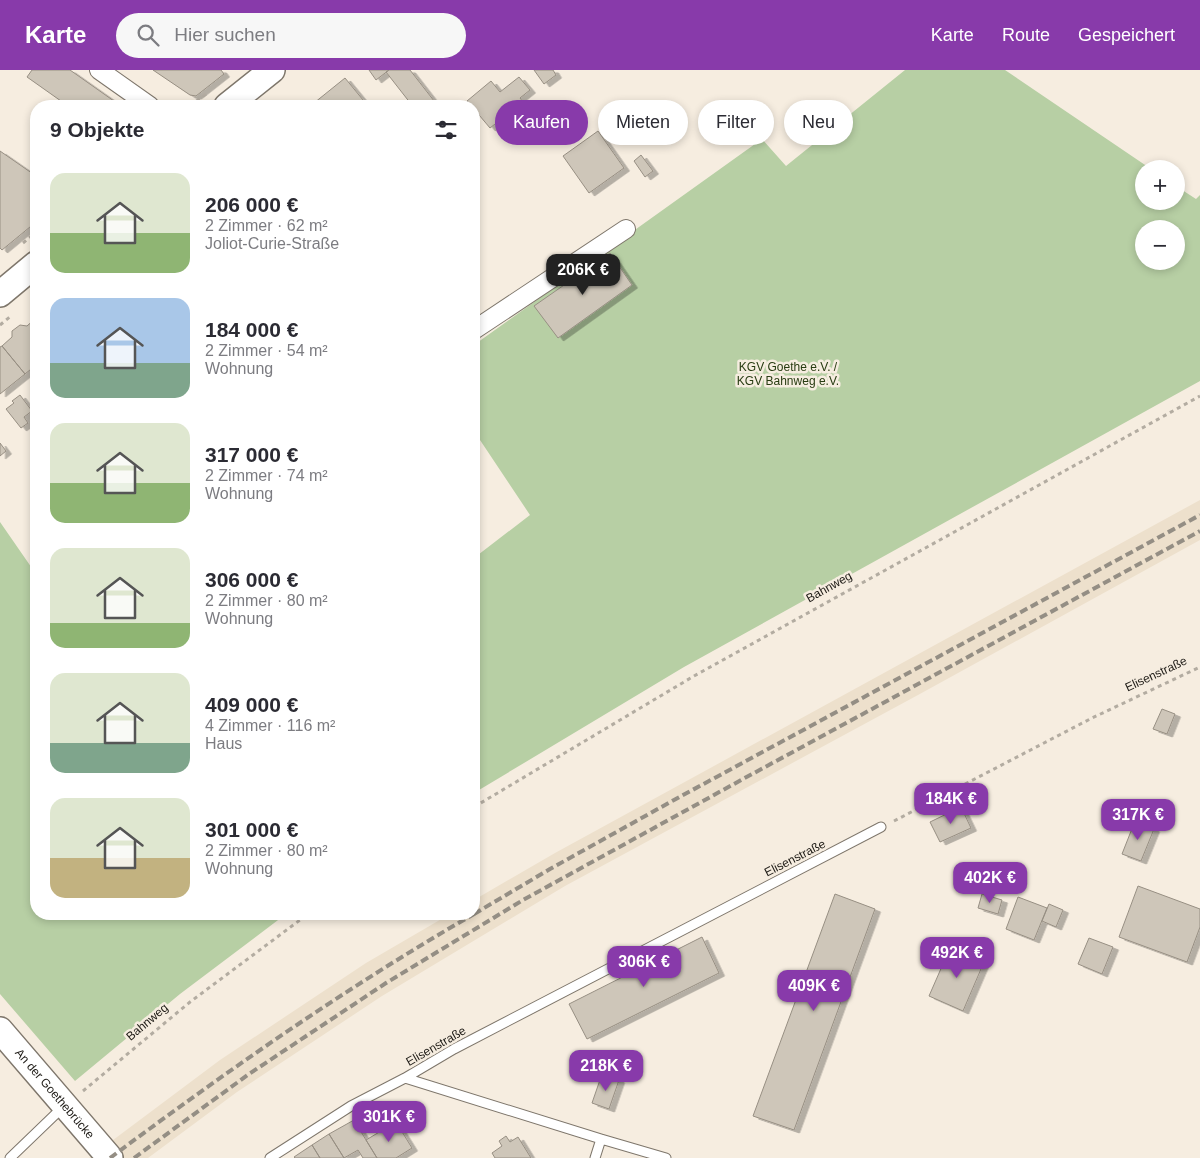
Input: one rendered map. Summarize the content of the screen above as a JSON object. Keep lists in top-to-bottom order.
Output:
{
  "streets": {
    "street": ["An der Goethebrücke"],
    "lane": ["Elisenstraße"],
    "path": ["Bahnweg"]
  },
  "crossings": [
    ["Bahnweg", "An der Goethebrücke"]
  ],
  "parks": ["KGV Goethe e.V. / KGV Bahnweg e.V."],
  "page": {
    "header": "Karte",
    "search": "Hier suchen",
    "nav": ["Karte", "Route", "Gespeichert"],
    "chip": [
      "Kaufen",
      "Mieten",
      "Filter",
      "Neu"
    ],
    "heading": "9 Objekte",
    "map_buttons": ["+", "−"],
    "list": [
      {
        "name": "206 000 €",
        "note": "2 Zimmer · 62 m² · Joliot-Curie-Straße"
      },
      {
        "name": "184 000 €",
        "note": "2 Zimmer · 54 m² · Wohnung"
      },
      {
        "name": "317 000 €",
        "note": "2 Zimmer · 74 m² · Wohnung"
      },
      {
        "name": "306 000 €",
        "note": "2 Zimmer · 80 m² · Wohnung"
      },
      {
        "name": "409 000 €",
        "note": "4 Zimmer · 116 m² · Haus"
      },
      {
        "name": "301 000 €",
        "note": "2 Zimmer · 80 m² · Wohnung"
      }
    ],
    "price": [
      "206K €",
      "184K €",
      "317K €",
      "402K €",
      "492K €",
      "306K €",
      "409K €",
      "218K €",
      "301K €"
    ]
  }
}
